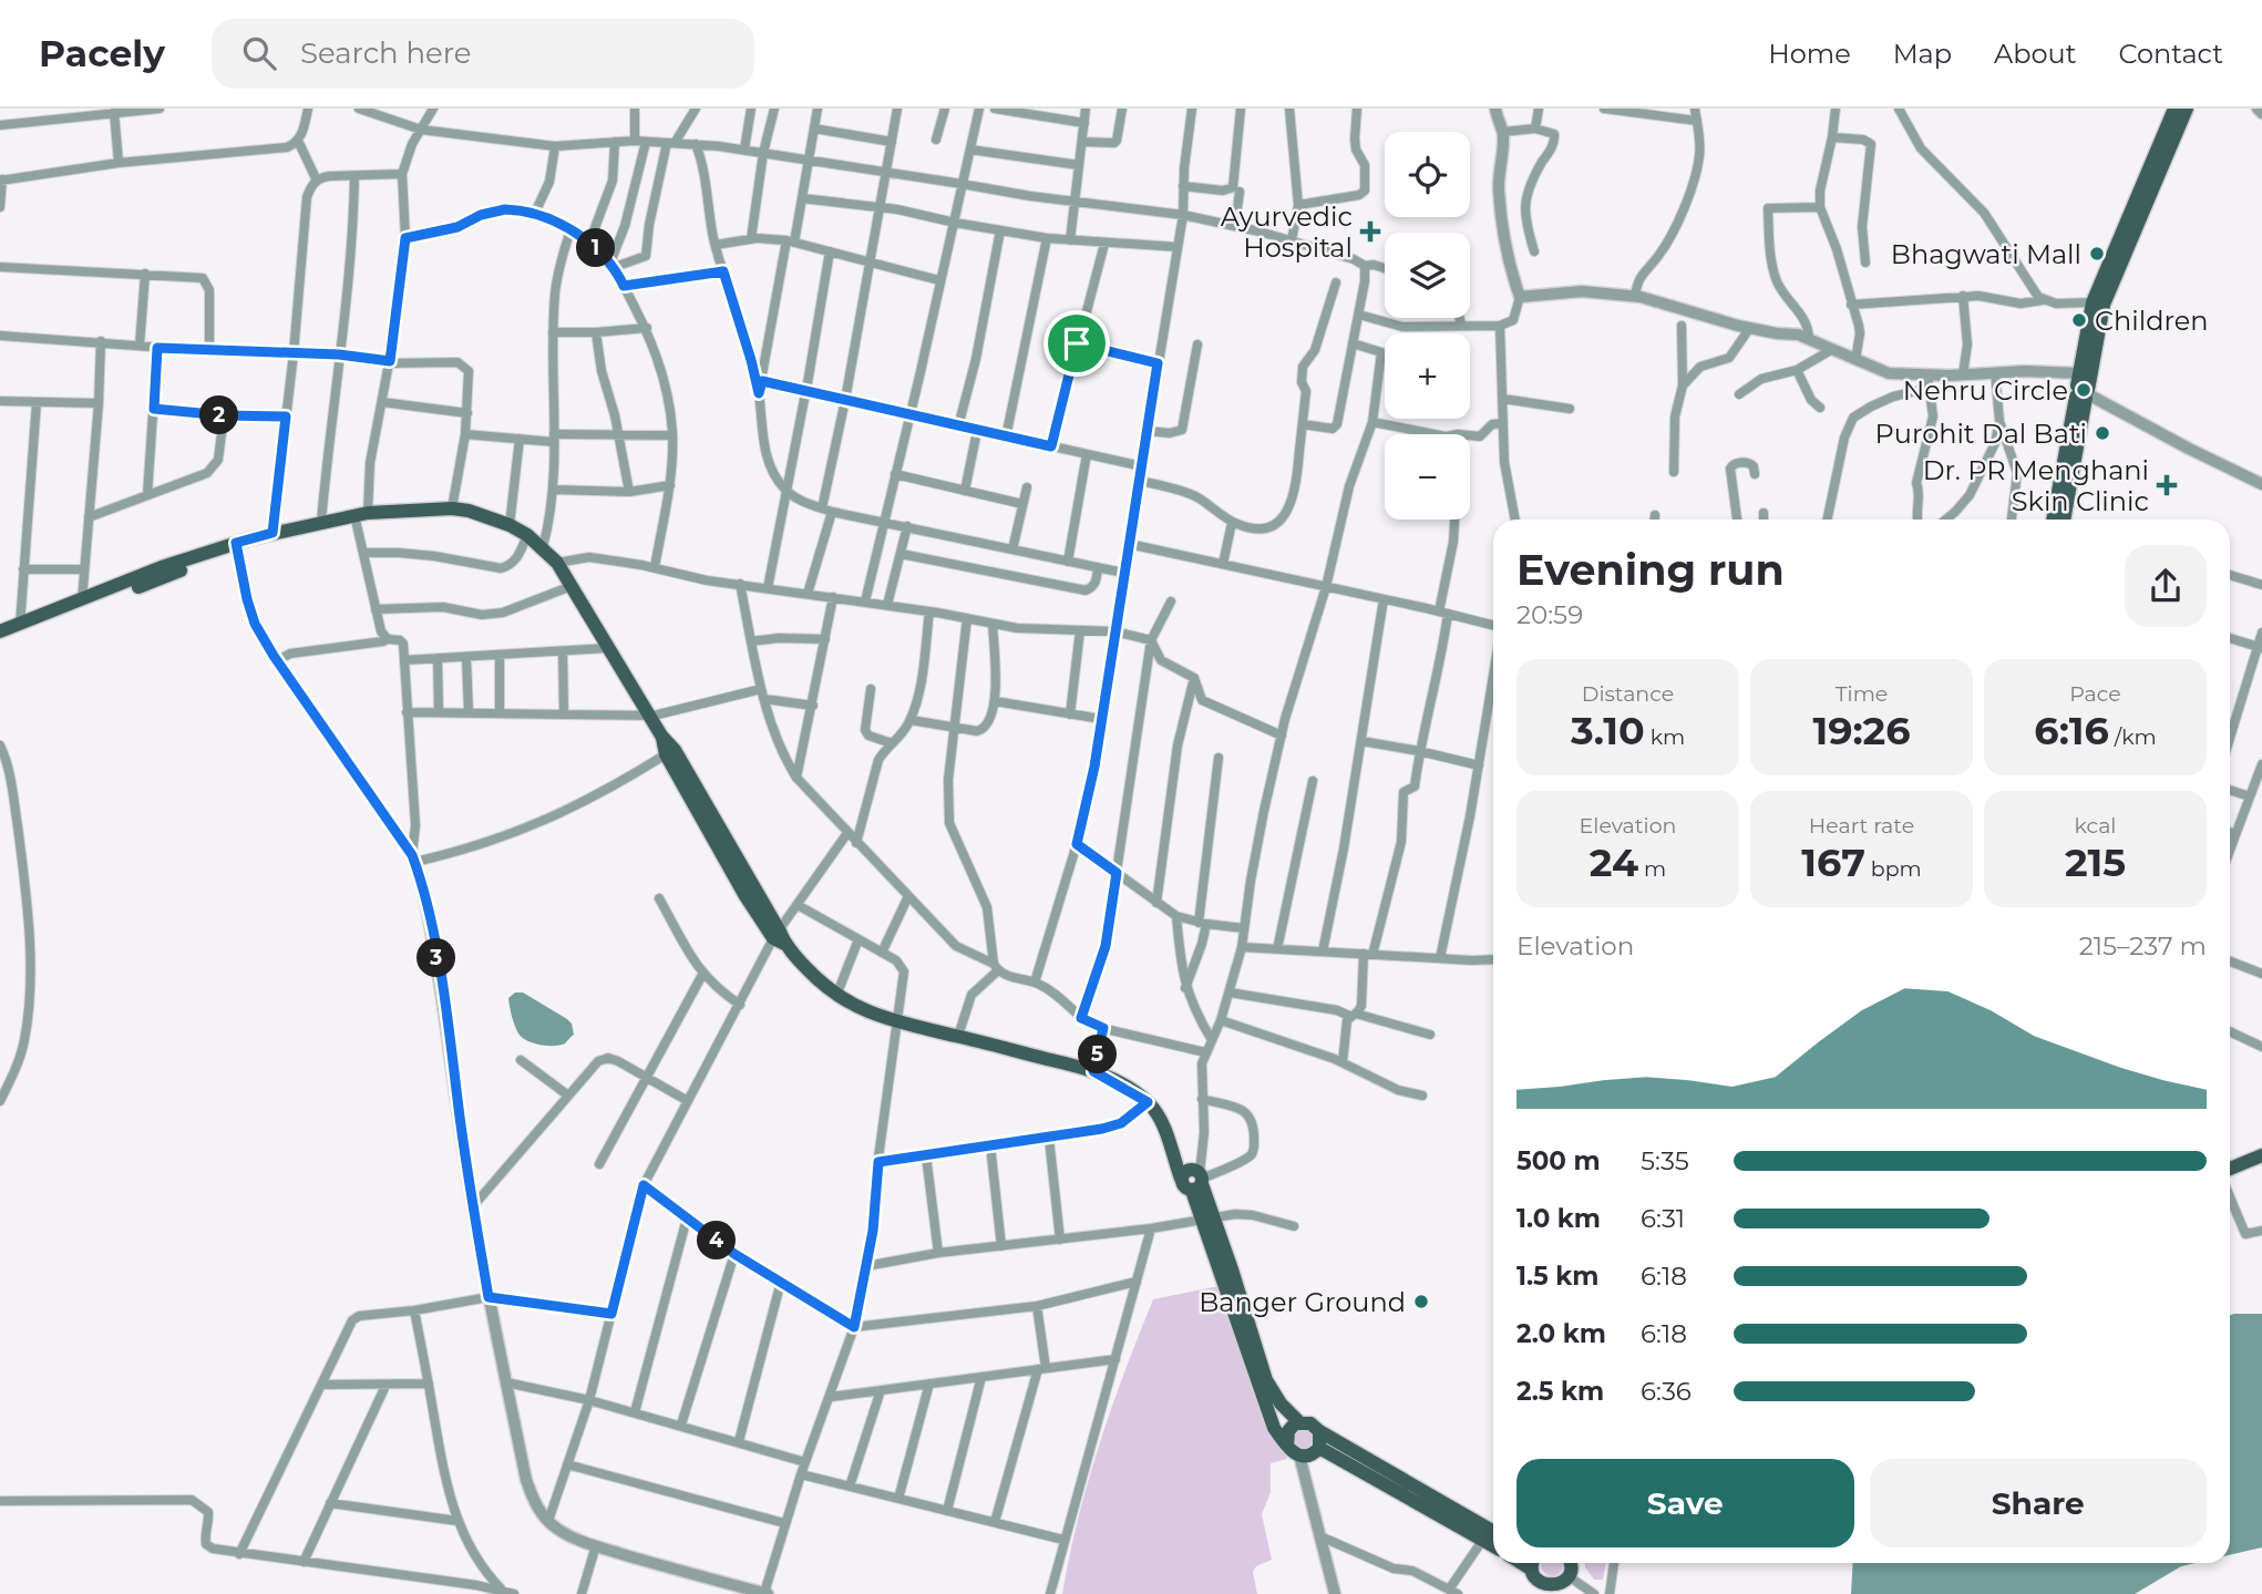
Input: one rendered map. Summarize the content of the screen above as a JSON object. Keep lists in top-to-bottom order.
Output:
{
  "places": {
    "health": ["Ayurvedic Hospital", "Dr. PR Menghani Skin Clinic"],
    "other": [
      "Bhagwati Mall",
      "Children",
      "Nehru Circle",
      "Purohit Dal Bati",
      "Banger Ground"
    ]
  },
  "page": {
    "header": "Pacely",
    "search": "Search here",
    "nav": [
      "Home",
      "Map",
      "About",
      "Contact"
    ],
    "map_buttons": ["+", "−"],
    "pins": [
      "1",
      "2",
      "3",
      "5",
      "4"
    ],
    "heading": ["Evening run", "20:59"],
    "stats": [
      ["Distance", "3.10 km"],
      ["Time", "19:26"],
      ["Pace", "6:16 /km"],
      ["Elevation", "24 m"],
      ["Heart rate", "167 bpm"],
      ["kcal", "215"]
    ],
    "chart": ["Elevation", "215–237 m"],
    "list": [
      {
        "name": "500 m",
        "note": "5:35"
      },
      {
        "name": "1.0 km",
        "note": "6:31"
      },
      {
        "name": "1.5 km",
        "note": "6:18"
      },
      {
        "name": "2.0 km",
        "note": "6:18"
      },
      {
        "name": "2.5 km",
        "note": "6:36"
      }
    ],
    "buttons": ["Save", "Share"]
  }
}
